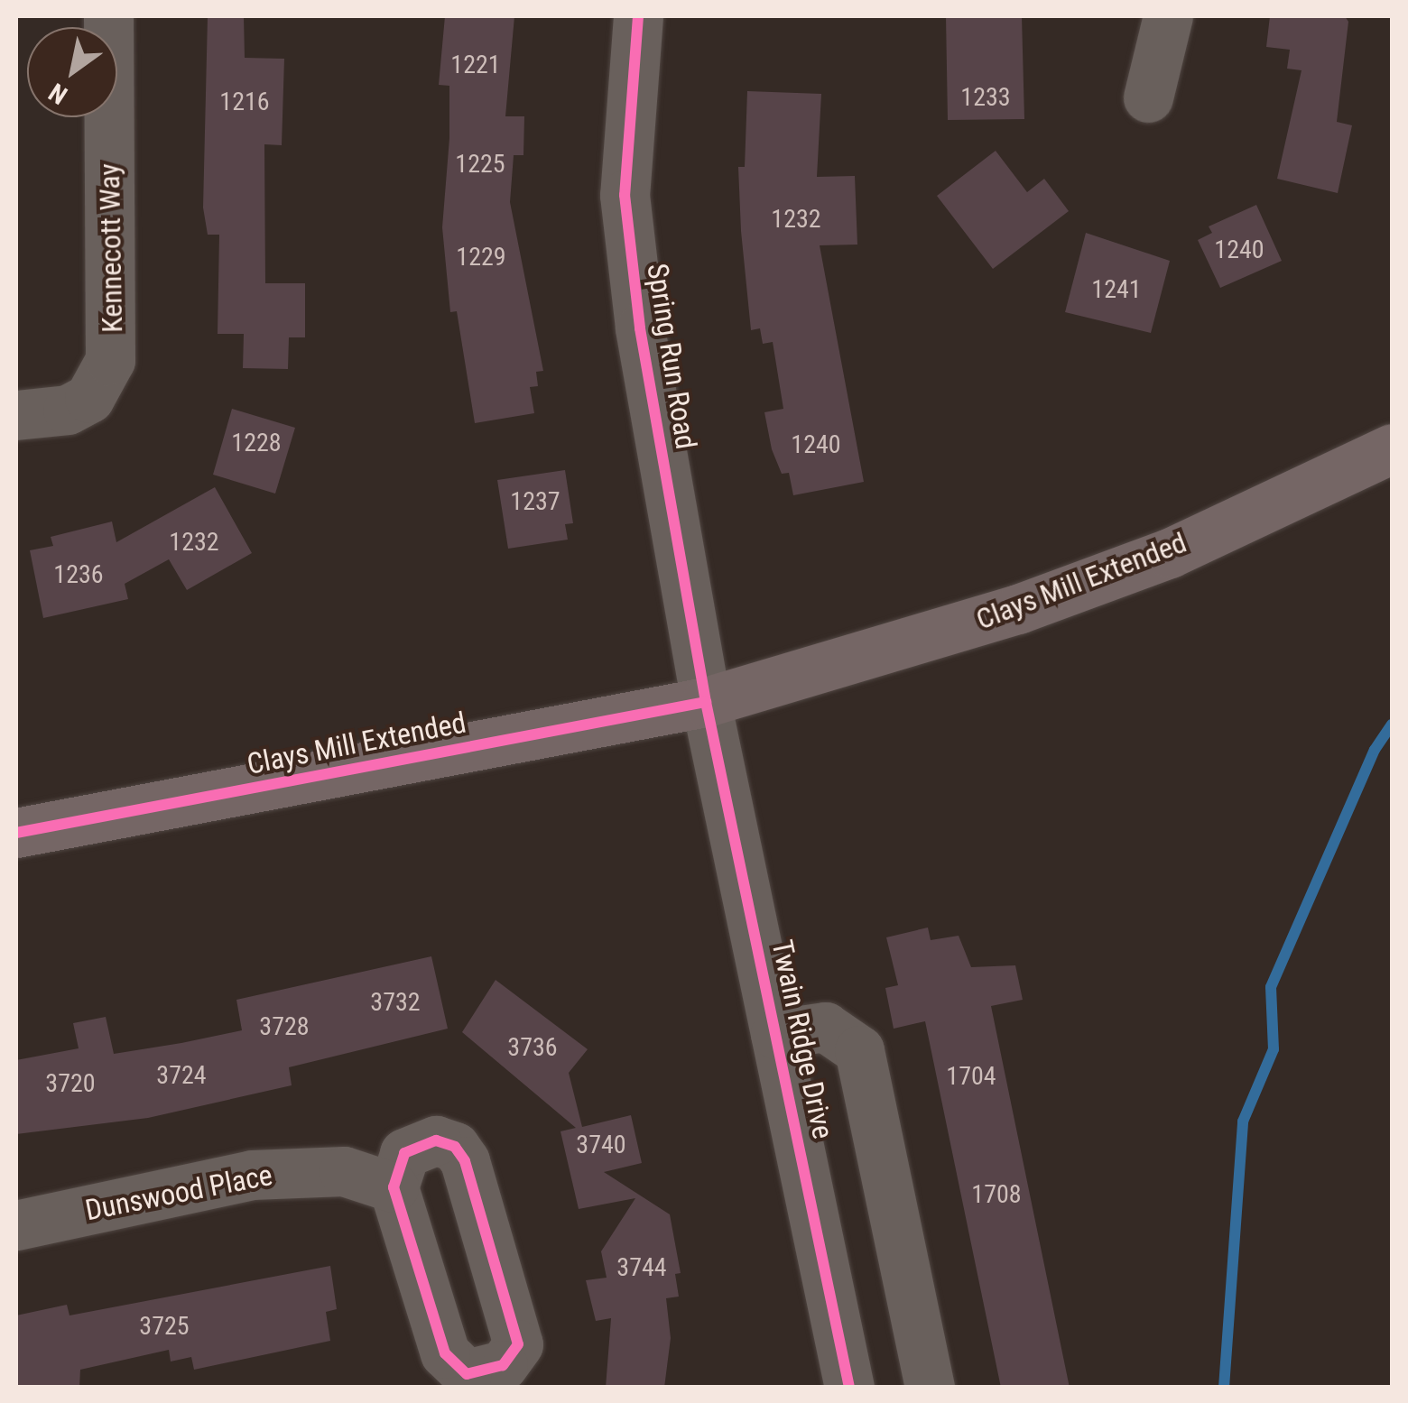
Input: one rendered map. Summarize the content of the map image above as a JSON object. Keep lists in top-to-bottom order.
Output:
{
  "streets": {
    "main road": ["Clays Mill Extended"],
    "street": [
      "Kennecott Way",
      "Spring Run Road",
      "Twain Ridge Drive",
      "Dunswood Place"
    ]
  },
  "crossings": [
    ["Spring Run Road", "Clays Mill Extended"],
    ["Spring Run Road", "Twain Ridge Drive"],
    ["Clays Mill Extended", "Twain Ridge Drive"]
  ],
  "house_numbers": [
    "1221",
    "1233",
    "1216",
    "1225",
    "1232",
    "1240",
    "1229",
    "1241",
    "1228",
    "1240",
    "1237",
    "1232",
    "1236",
    "3732",
    "3728",
    "3736",
    "3724",
    "1704",
    "3720",
    "3740",
    "1708",
    "3744",
    "3725"
  ],
  "north": "bottom left"
}
